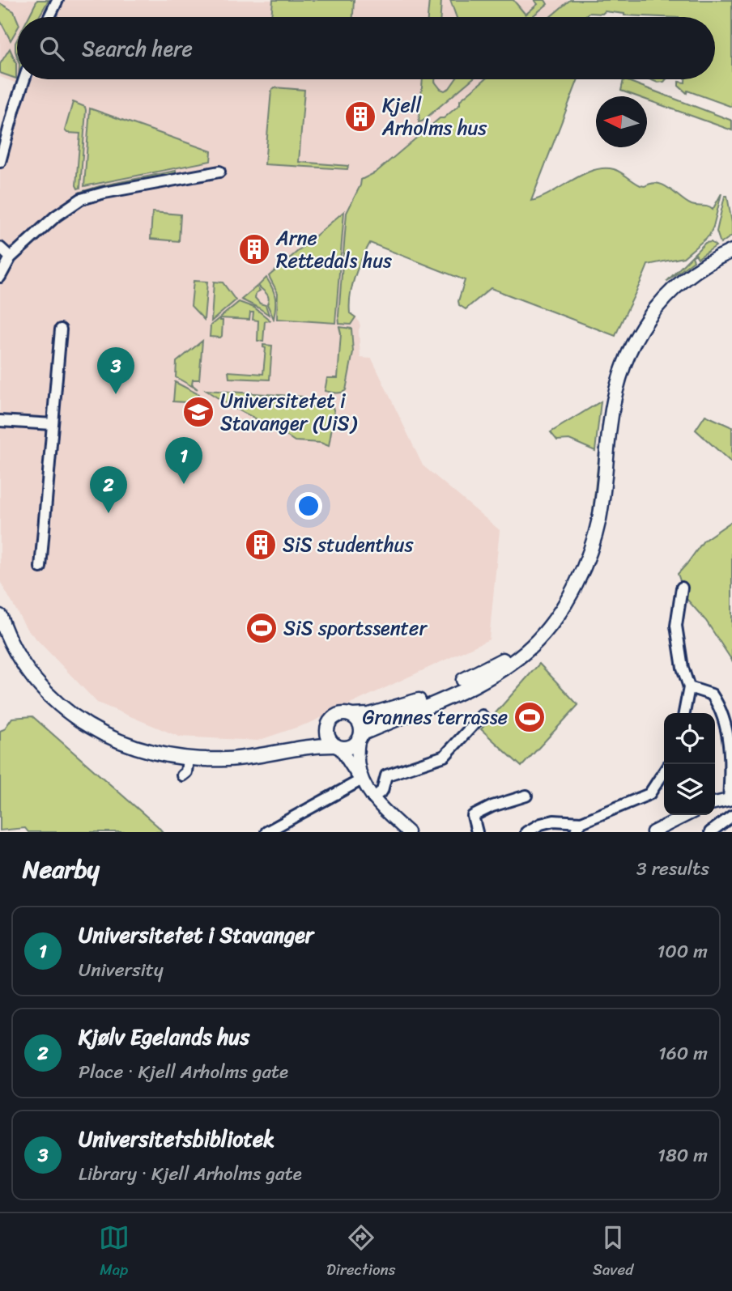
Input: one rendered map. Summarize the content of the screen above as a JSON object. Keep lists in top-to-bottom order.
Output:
{
  "places": {
    "building": ["Kjell Arholms hus", "Arne Rettedals hus", "SiS studenthus"],
    "school or university": ["Universitetet i Stavanger (UiS)"],
    "sports": ["SiS sportssenter", "Grannes terrasse"]
  },
  "north": "left",
  "page": {
    "search": "Search here",
    "pins": ["3", "1", "2"],
    "heading": ["Nearby", "3 results"],
    "list": [
      {
        "mark": "1",
        "name": "Universitetet i Stavanger",
        "note": "University",
        "value": "100 m"
      },
      {
        "mark": "2",
        "name": "Kjølv Egelands hus",
        "note": "Place · Kjell Arholms gate",
        "value": "160 m"
      },
      {
        "mark": "3",
        "name": "Universitetsbibliotek",
        "note": "Library · Kjell Arholms gate",
        "value": "180 m"
      }
    ],
    "nav": ["Map", "Directions", "Saved"]
  }
}
